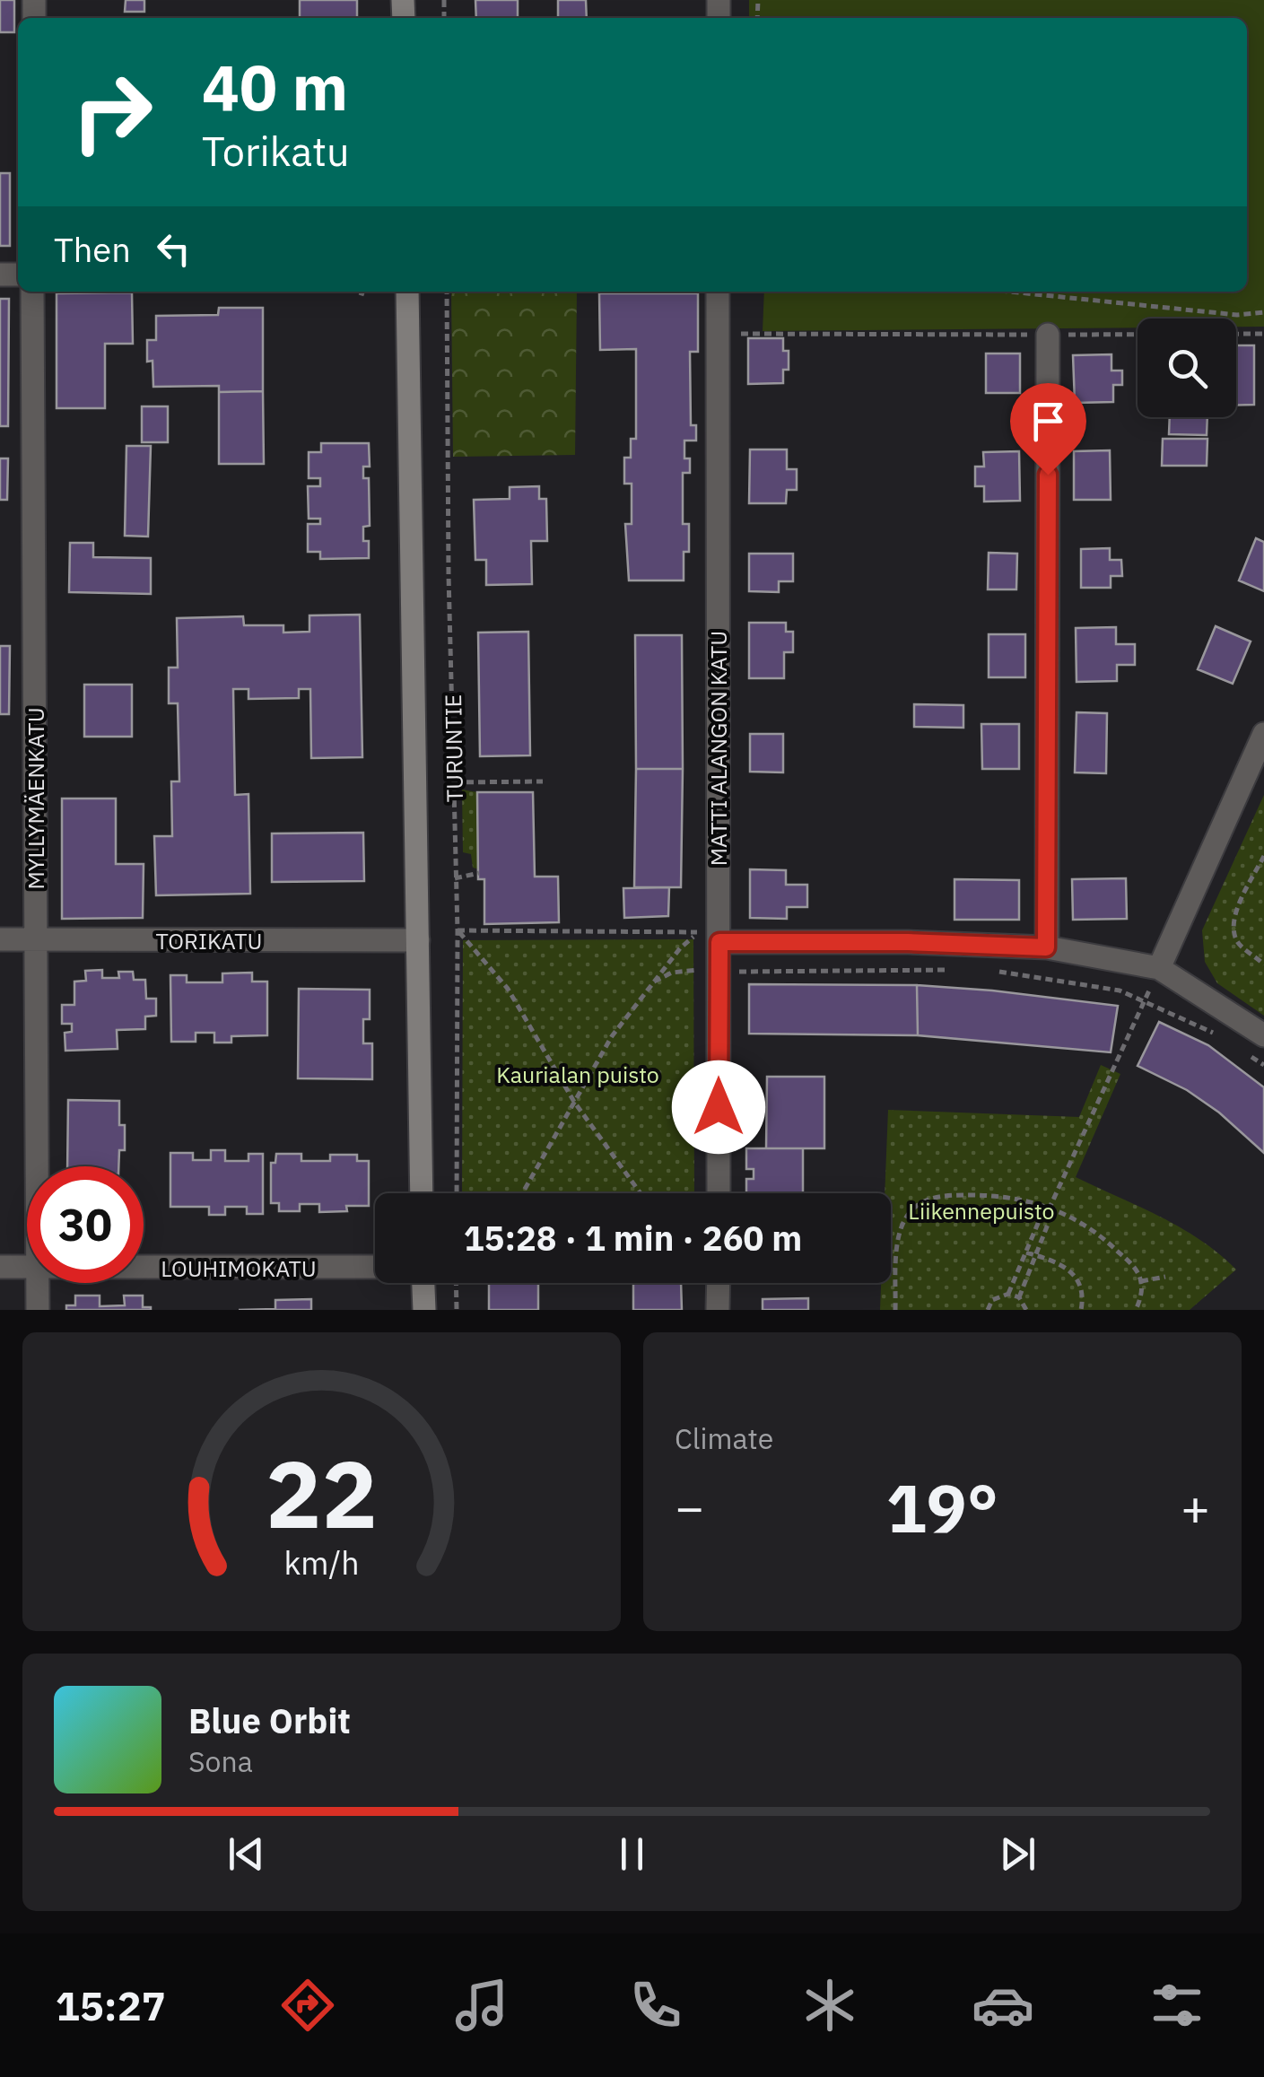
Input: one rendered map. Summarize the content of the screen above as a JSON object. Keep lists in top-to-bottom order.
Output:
{
  "streets": {
    "main road": ["TURUNTIE"],
    "street": [
      "MATTI ALANGON KATU",
      "MYLLYMÄENKATU",
      "TORIKATU",
      "LOUHIMOKATU"
    ]
  },
  "crossings": [
    ["TURUNTIE", "TORIKATU"],
    ["MYLLYMÄENKATU", "TORIKATU"]
  ],
  "parks": ["Kaurialan puisto", "Liikennepuisto"],
  "page": {
    "turn": ["40 m", "Torikatu"],
    "then": "Then",
    "limit": "30",
    "trip": "15:28 · 1 min · 260 m",
    "tile": "Climate",
    "heat": ["−", "19°", "+"],
    "song": ["Blue Orbit", "Sona"],
    "tabs": "15:27",
    "gauge": ["22", "km/h"]
  }
}
